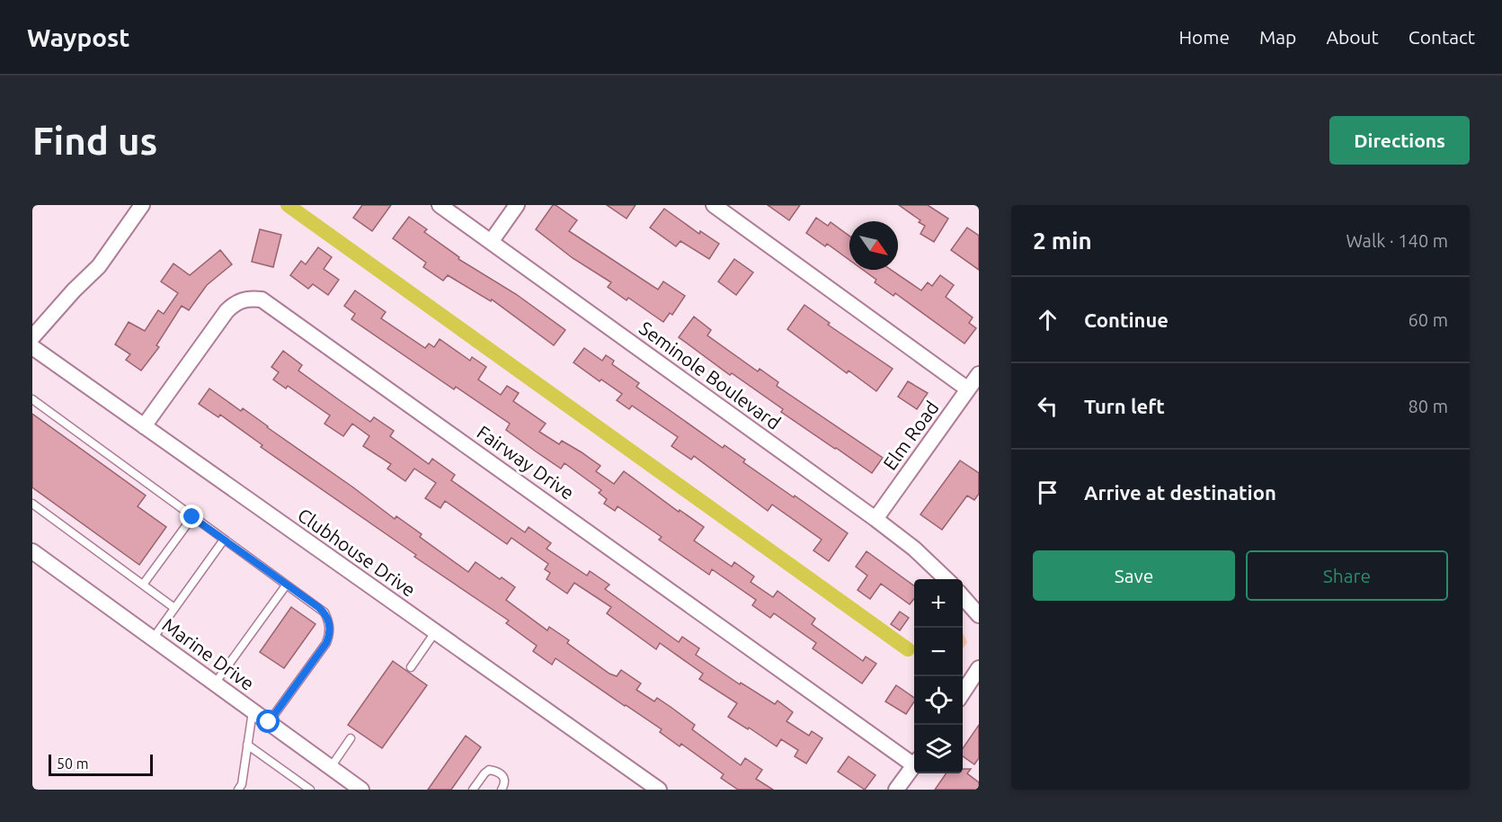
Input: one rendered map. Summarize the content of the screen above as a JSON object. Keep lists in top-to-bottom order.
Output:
{
  "streets": {
    "street": [
      "Seminole Boulevard",
      "Elm Road",
      "Fairway Drive",
      "Clubhouse Drive",
      "Marine Drive"
    ]
  },
  "crossings": [
    ["Seminole Boulevard", "Elm Road"],
    ["Fairway Drive", "Clubhouse Drive"]
  ],
  "scale_bar": "50 m",
  "north": "bottom right",
  "page": {
    "header": "Waypost",
    "nav": [
      "Home",
      "Map",
      "About",
      "Contact"
    ],
    "buttons": [
      "Directions",
      ["Save", "Share"]
    ],
    "title": "Find us",
    "heading": ["2 min", "Walk · 140 m"],
    "list": [
      ["Continue", "60 m"],
      ["Turn left", "80 m"],
      "Arrive at destination"
    ],
    "map_buttons": ["+", "−"],
    "scale": "50 m"
  }
}
